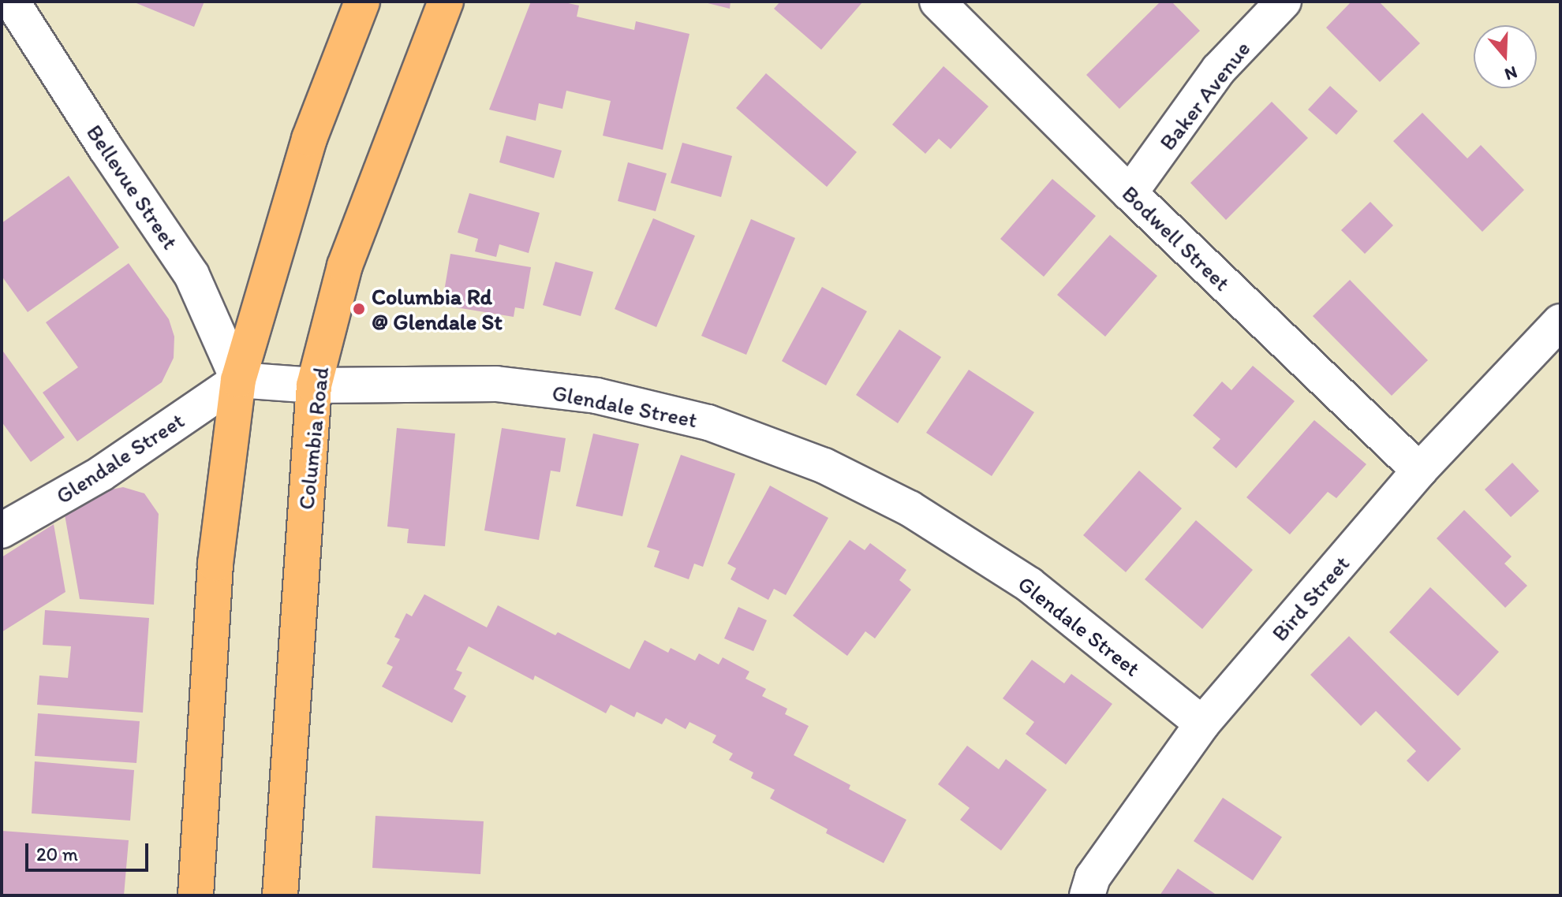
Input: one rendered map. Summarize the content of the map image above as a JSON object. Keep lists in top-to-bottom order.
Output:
{
  "streets": {
    "main road": ["Columbia Road"],
    "street": [
      "Baker Avenue",
      "Bellevue Street",
      "Bodwell Street",
      "Glendale Street",
      "Bird Street"
    ]
  },
  "crossings": [
    ["Baker Avenue", "Bodwell Street"],
    ["Bellevue Street", "Glendale Street"],
    ["Bodwell Street", "Bird Street"],
    ["Glendale Street", "Columbia Road"],
    ["Glendale Street", "Bird Street"]
  ],
  "places": ["Columbia Rd @ Glendale St"],
  "scale_bar": "20 m",
  "north": "bottom"
}
